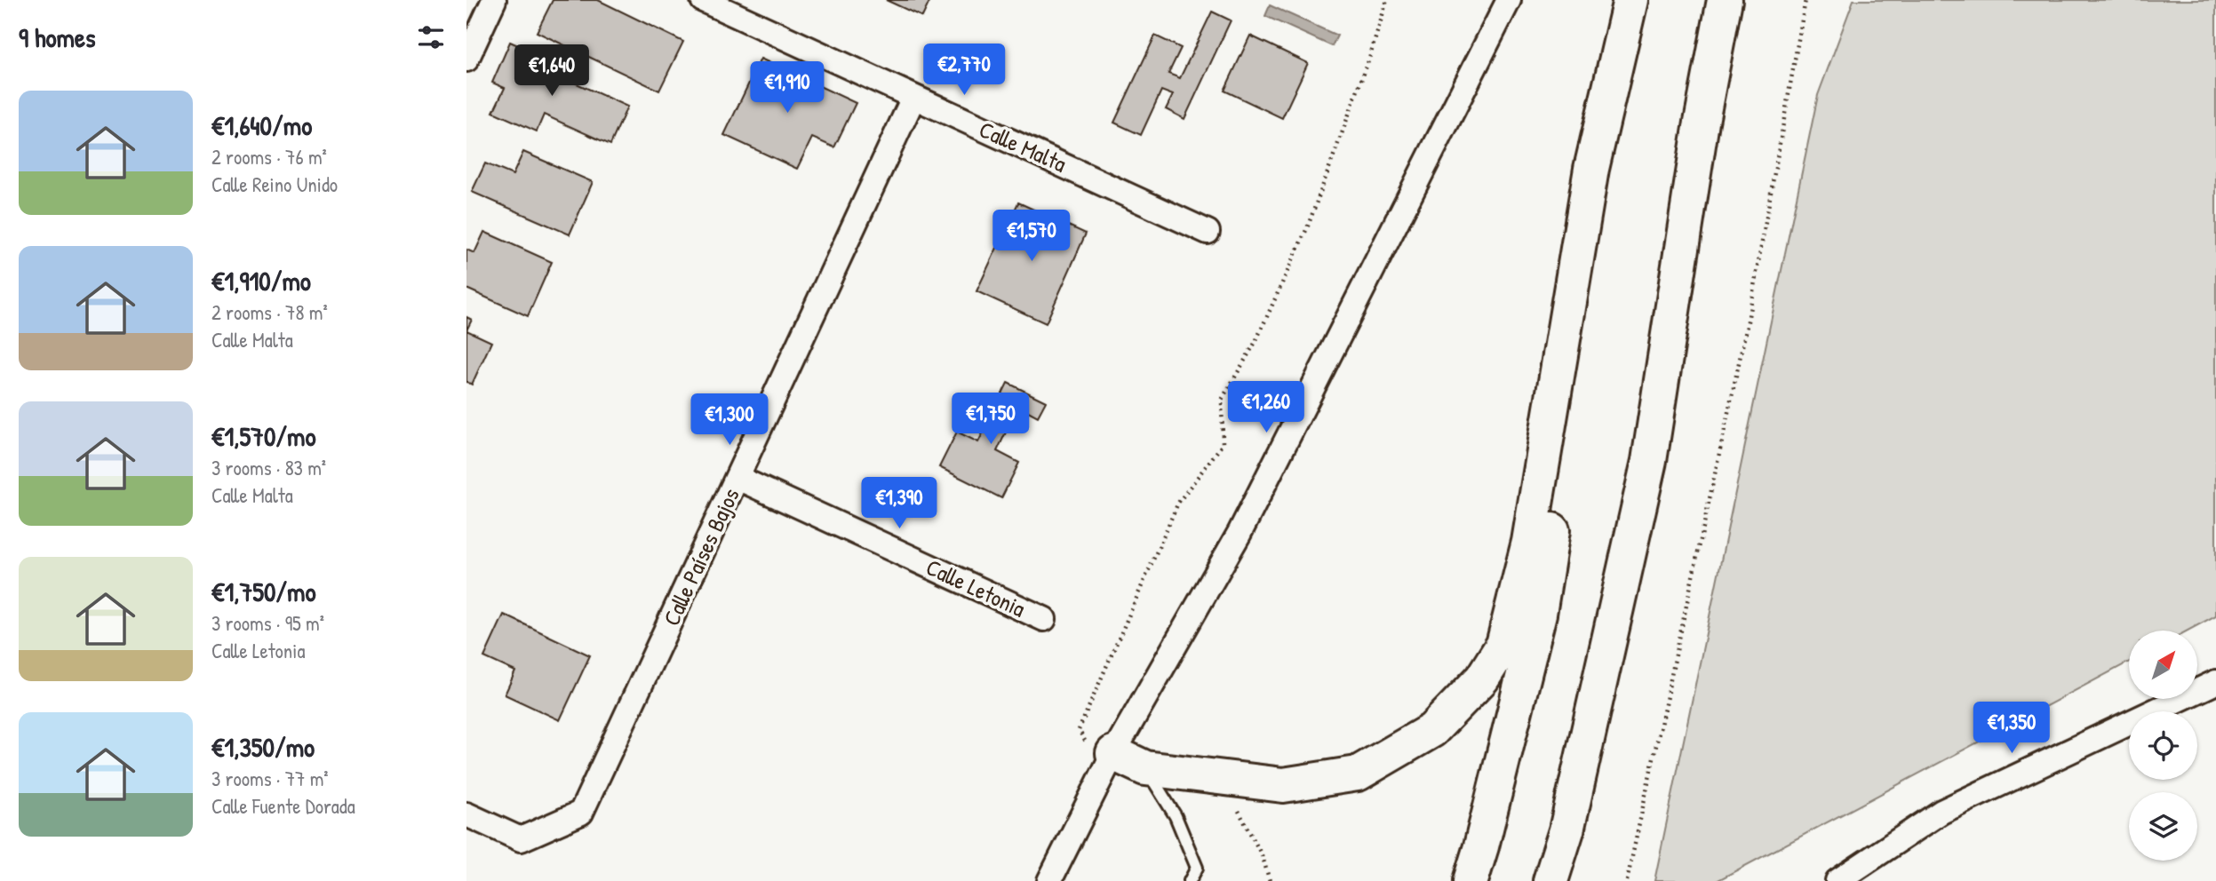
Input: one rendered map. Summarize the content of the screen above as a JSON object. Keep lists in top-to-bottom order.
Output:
{
  "streets": {
    "street": ["Calle Malta", "Calle Países Bajos", "Calle Letonia"]
  },
  "crossings": [
    ["Calle Malta", "Calle Países Bajos"],
    ["Calle Países Bajos", "Calle Letonia"]
  ],
  "north": "top right",
  "page": {
    "heading": "9 homes",
    "price": [
      "€2,770",
      "€1,640",
      "€1,910",
      "€1,570",
      "€1,260",
      "€1,750",
      "€1,300",
      "€1,390",
      "€1,350"
    ],
    "list": [
      {
        "name": "€1,640/mo",
        "note": "2 rooms · 76 m² · Calle Reino Unido"
      },
      {
        "name": "€1,910/mo",
        "note": "2 rooms · 78 m² · Calle Malta"
      },
      {
        "name": "€1,570/mo",
        "note": "3 rooms · 83 m² · Calle Malta"
      },
      {
        "name": "€1,750/mo",
        "note": "3 rooms · 95 m² · Calle Letonia"
      },
      {
        "name": "€1,350/mo",
        "note": "3 rooms · 77 m² · Calle Fuente Dorada"
      }
    ]
  }
}
